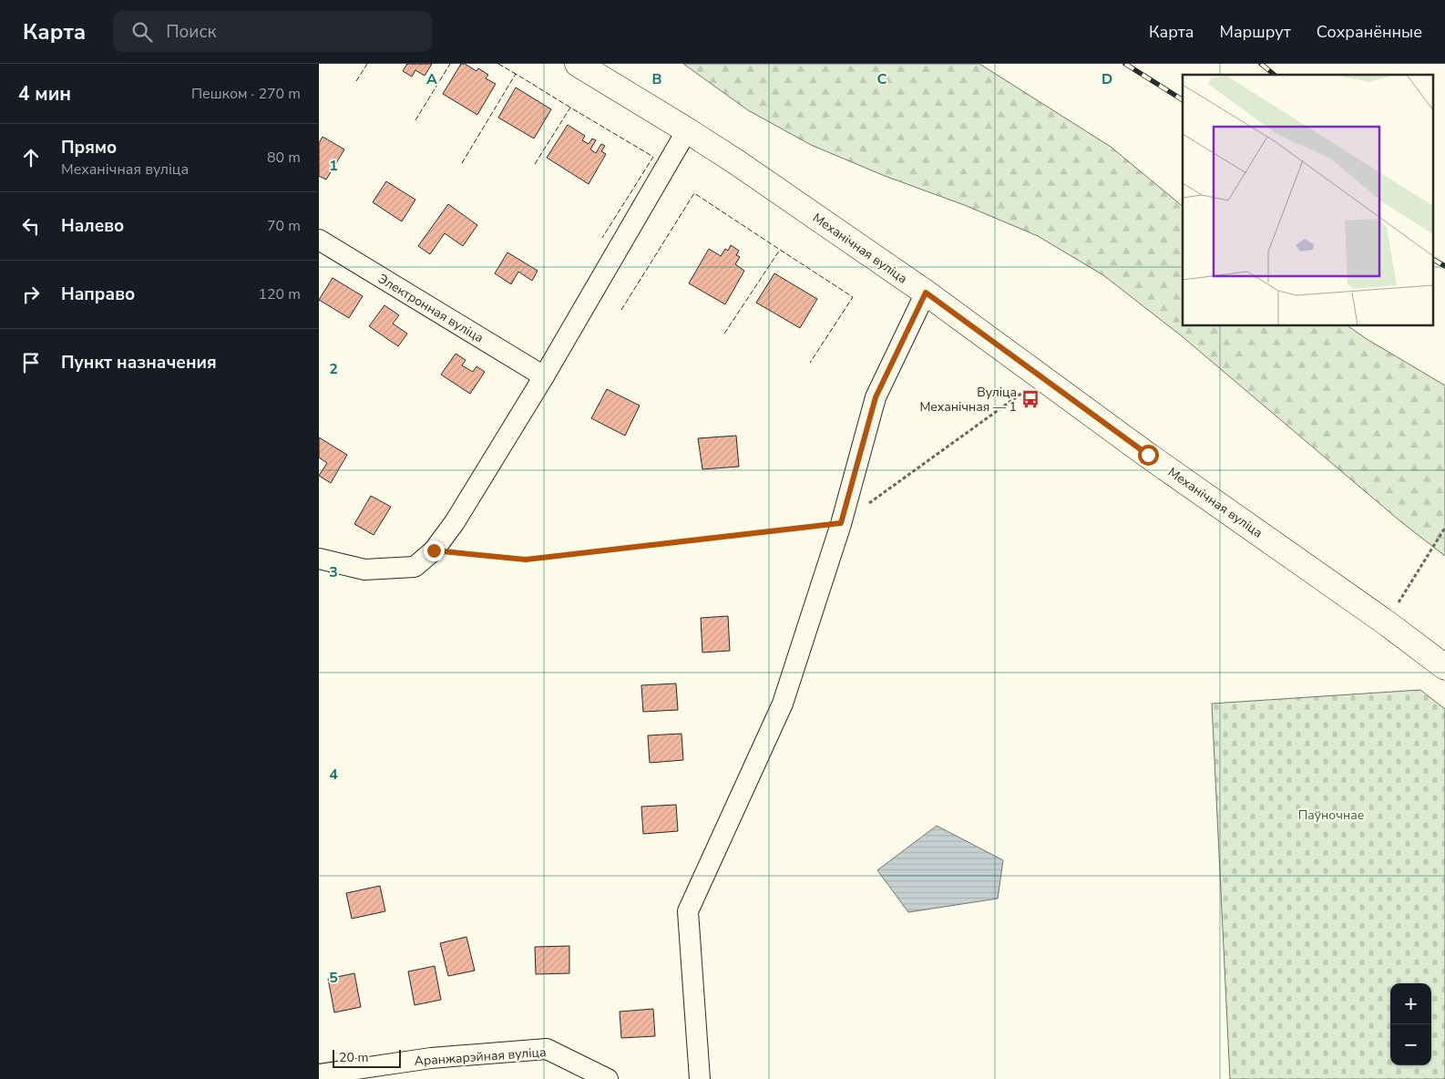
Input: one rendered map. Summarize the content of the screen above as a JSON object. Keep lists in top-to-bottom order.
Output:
{
  "streets": {
    "street": ["Механічная вуліца", "Электронная вуліца", "Аранжарэйная вуліца"]
  },
  "parks": ["Паўночнае"],
  "places": {
    "bus stop": ["Вуліца Механічная — 1"]
  },
  "scale_bar": "20 m",
  "page": {
    "header": "Карта",
    "search": "Поиск",
    "nav": ["Карта", "Маршрут", "Сохранённые"],
    "heading": ["4 мин", "Пешком · 270 m"],
    "list": [
      ["Прямо", "Механічная вуліца", "80 m"],
      ["Налево", "70 m"],
      ["Направо", "120 m"],
      "Пункт назначения"
    ],
    "map_buttons": ["+", "−"],
    "scale": "20 m"
  },
  "grid": {
    "columns": [
      "A",
      "B",
      "C",
      "D"
    ],
    "rows": [
      "1",
      "2",
      "3",
      "4",
      "5"
    ]
  }
}
